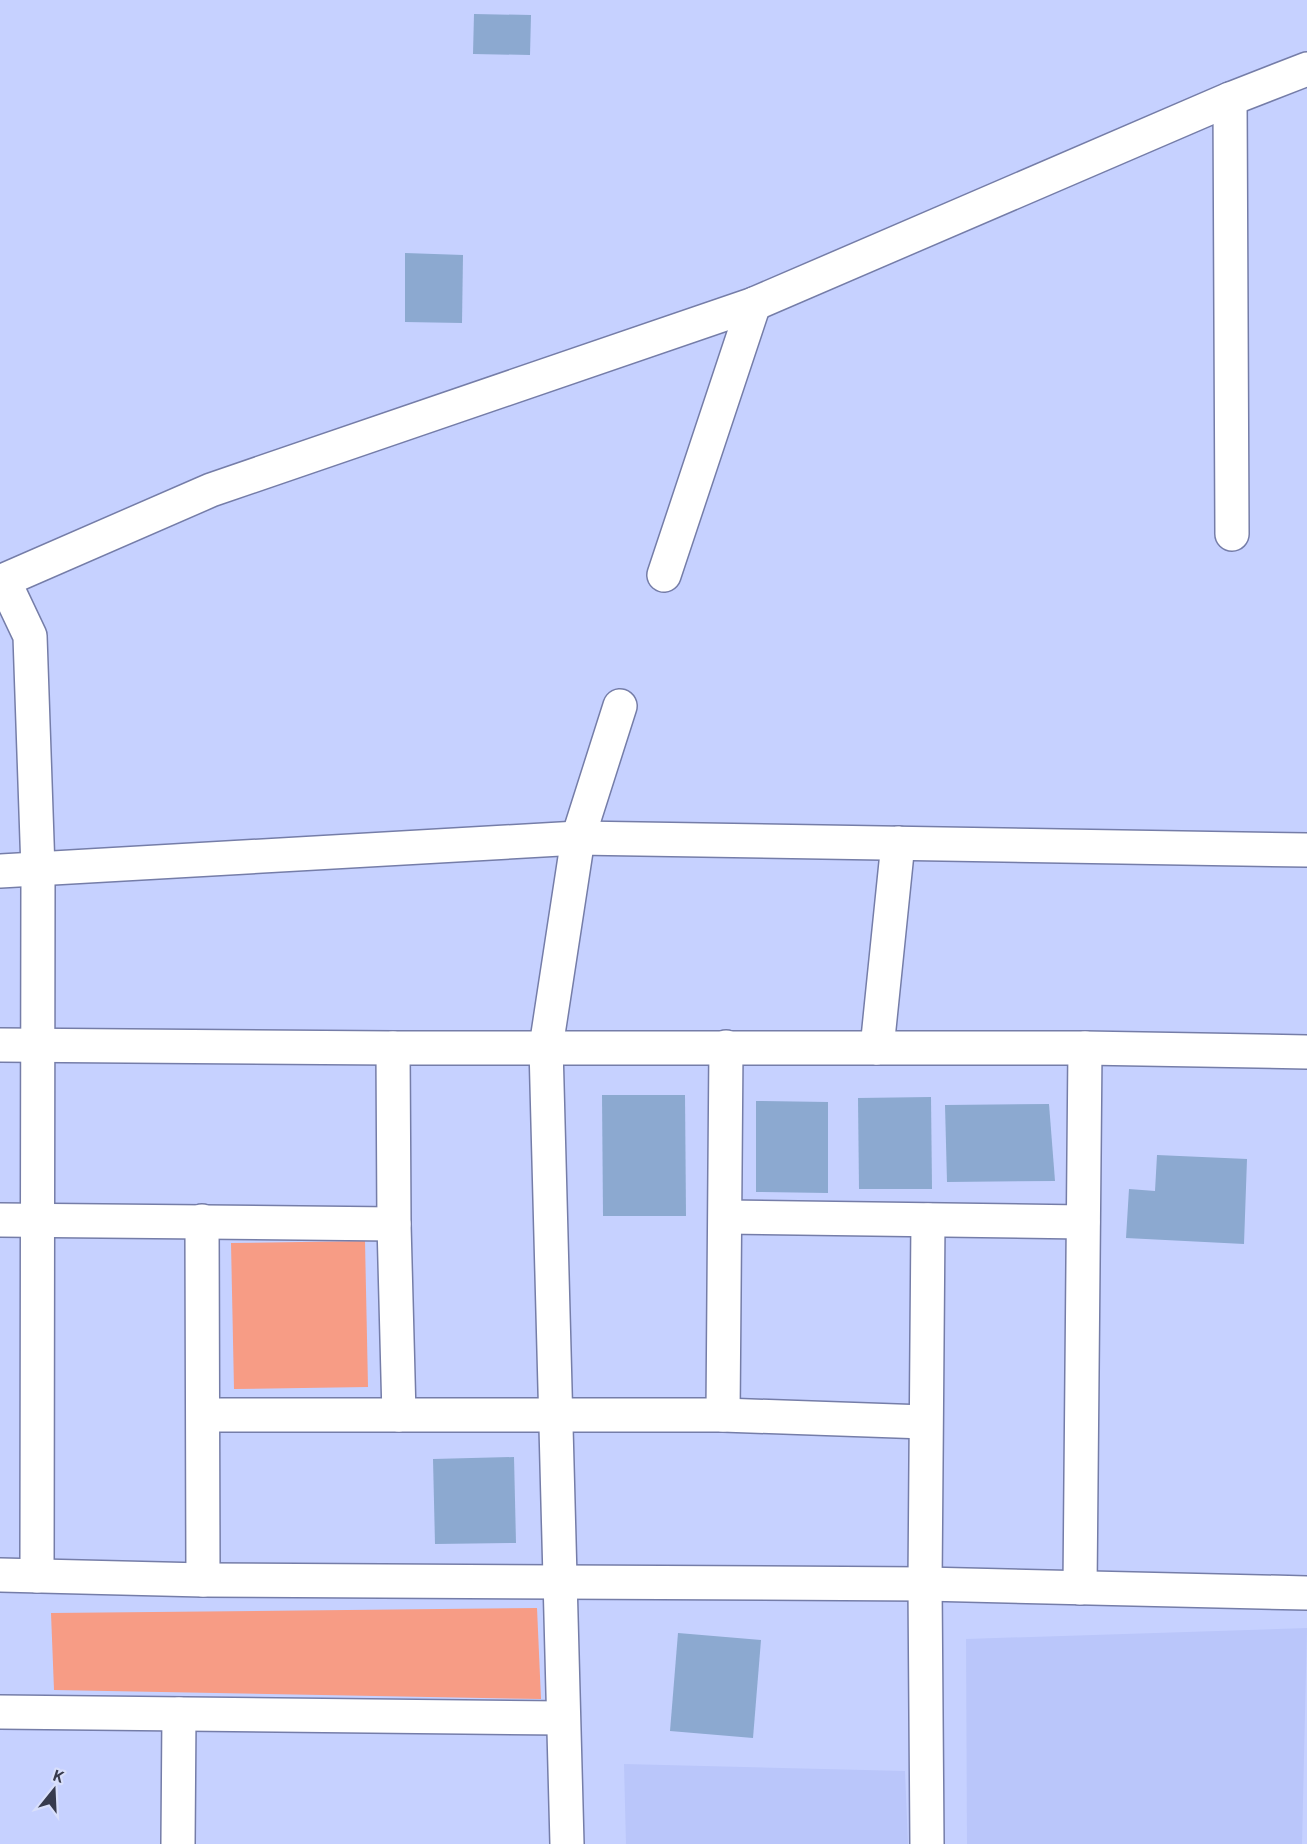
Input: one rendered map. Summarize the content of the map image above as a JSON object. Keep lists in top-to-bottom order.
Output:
{
  "north": "top"
}
